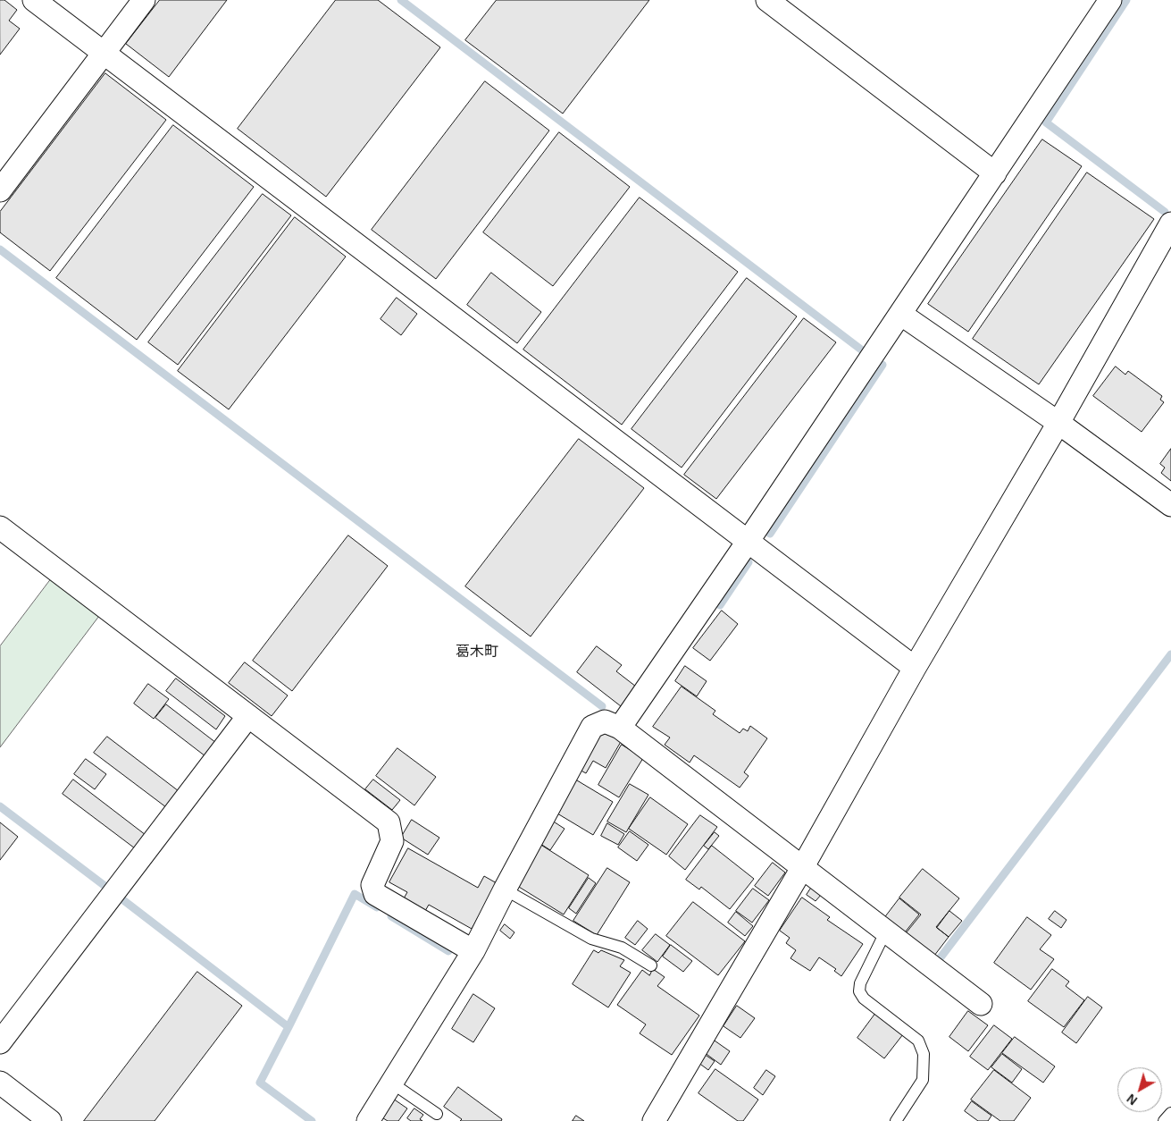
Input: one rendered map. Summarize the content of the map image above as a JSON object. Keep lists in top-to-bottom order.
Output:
{
  "districts": ["葛木町"],
  "north": "bottom left"
}
